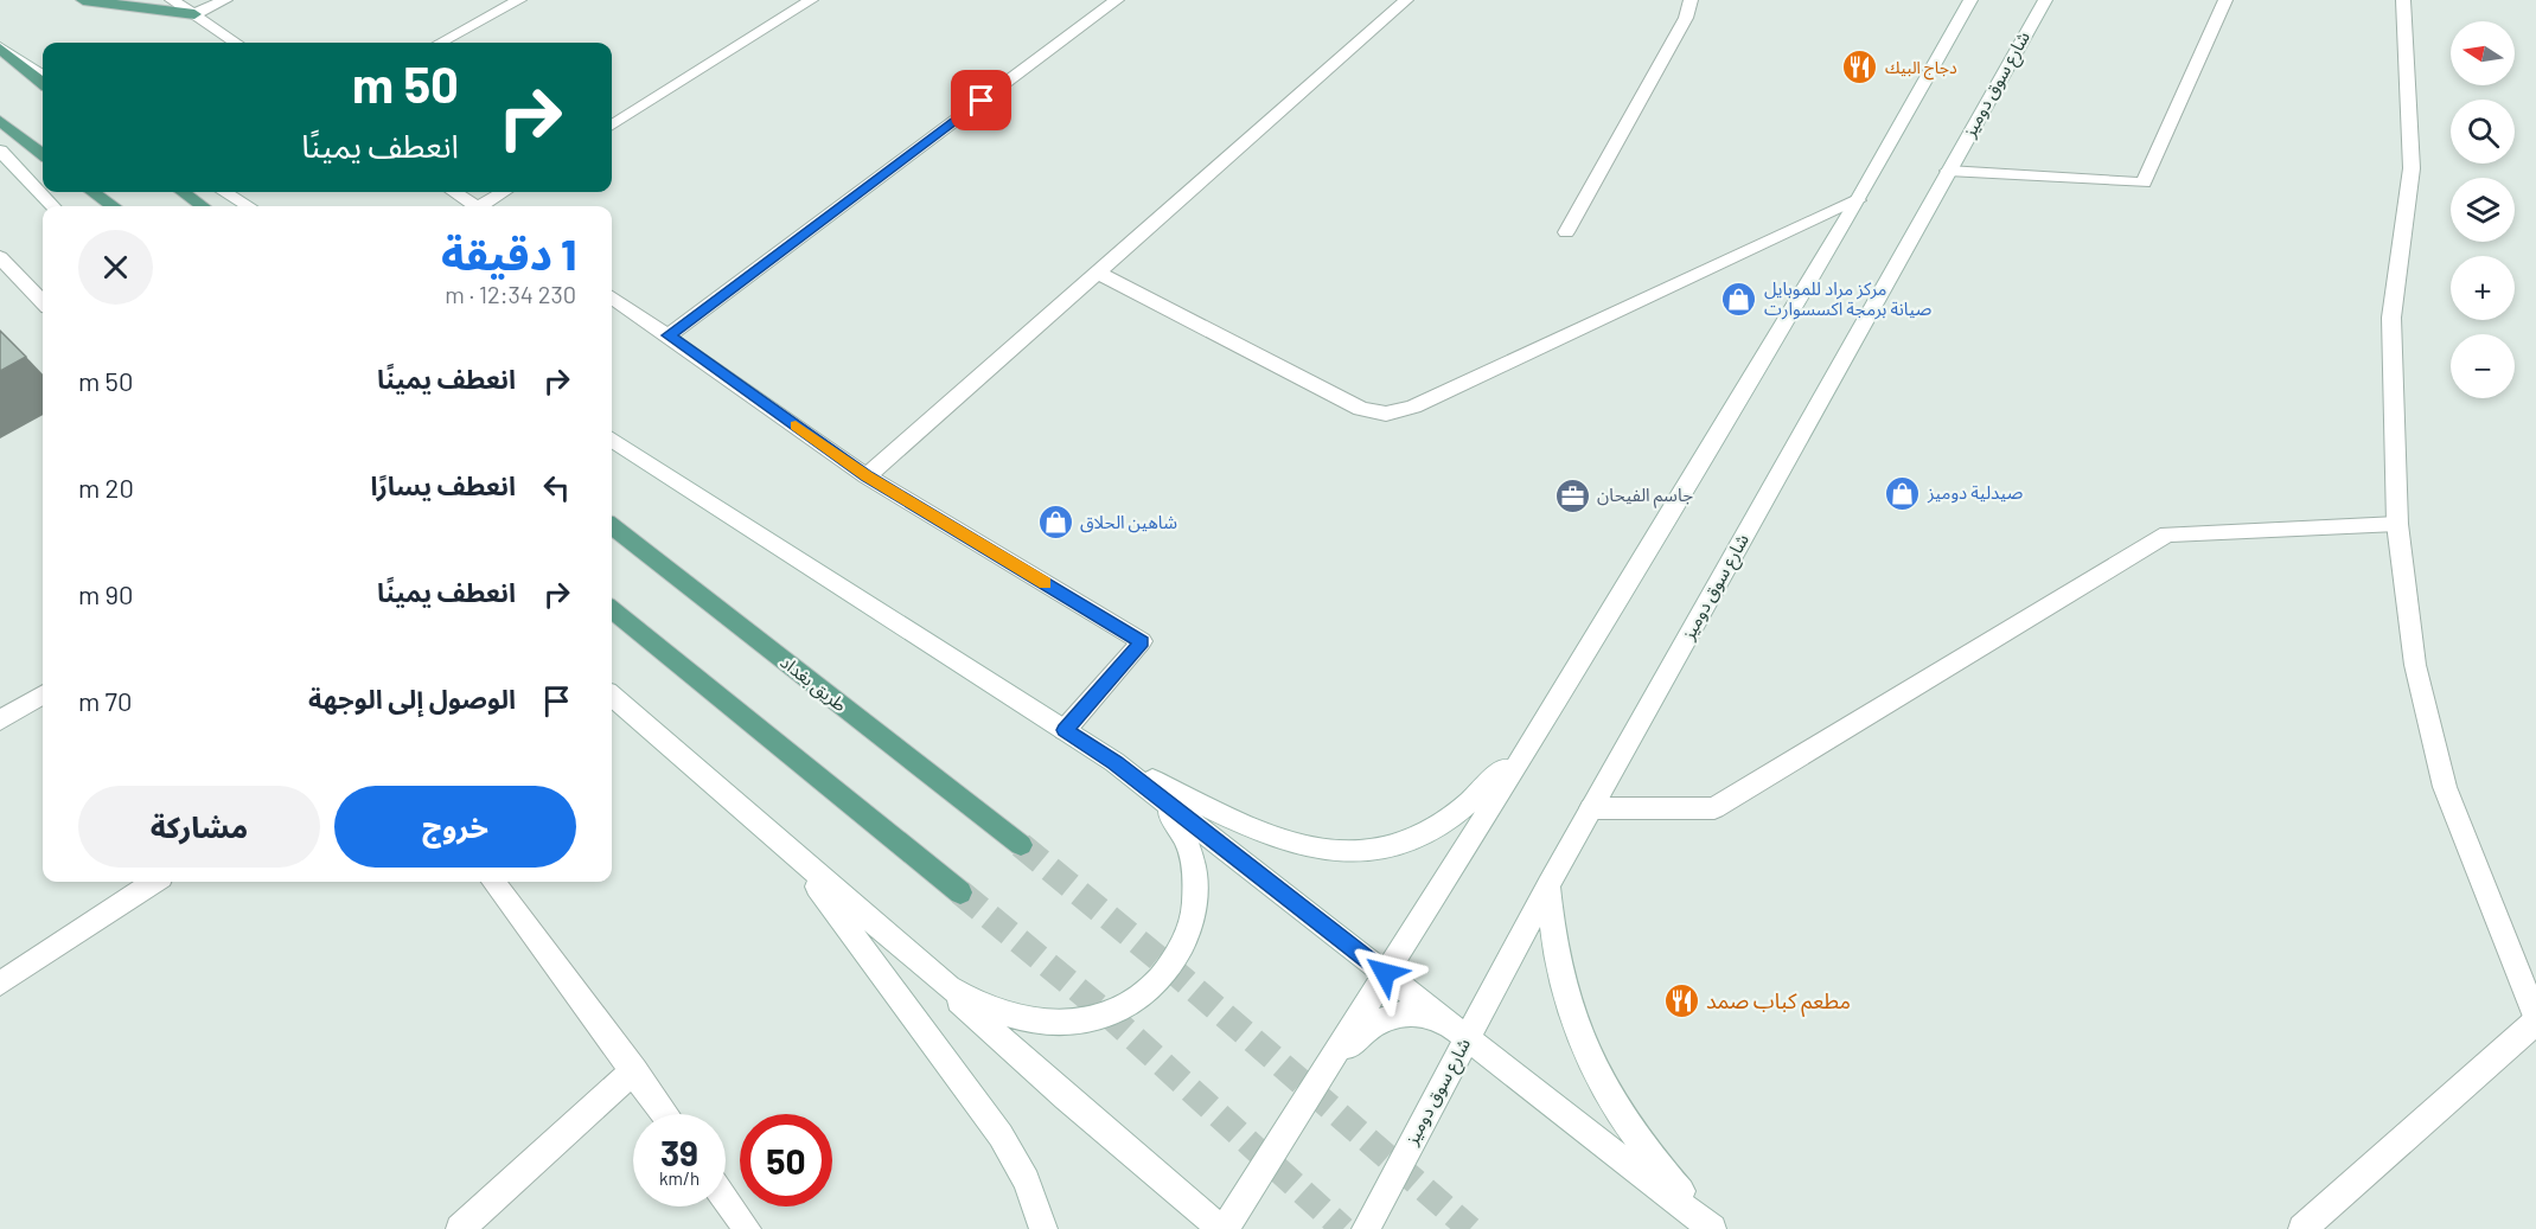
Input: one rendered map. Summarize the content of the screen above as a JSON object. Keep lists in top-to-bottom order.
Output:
{
  "streets": {
    "main road": ["طريق بغداد"],
    "street": ["شارع سوق دوميز"]
  },
  "places": {
    "restaurant": ["دجاج البيك", "مطعم كباب صمد"],
    "shop": ["مركز مراد للموبايل صيانة برمجة اكسسوارت", "صيدلية دوميز", "شاهين الحلاق"],
    "office": ["جاسم الفيحان"]
  },
  "north": "left",
  "page": {
    "map_buttons": ["+", "−"],
    "turn": ["50 m", "انعطف يمينًا"],
    "heading": ["1 دقيقة", "230 m · 12:34"],
    "list": [
      {
        "name": "انعطف يمينًا",
        "value": "50 m"
      },
      {
        "name": "انعطف يسارًا",
        "value": "20 m"
      },
      {
        "name": "انعطف يمينًا",
        "value": "90 m"
      },
      {
        "name": "الوصول إلى الوجهة",
        "value": "70 m"
      }
    ],
    "buttons": ["خروج", "مشاركة"],
    "speed": "39 km/h",
    "limit": "50"
  }
}
